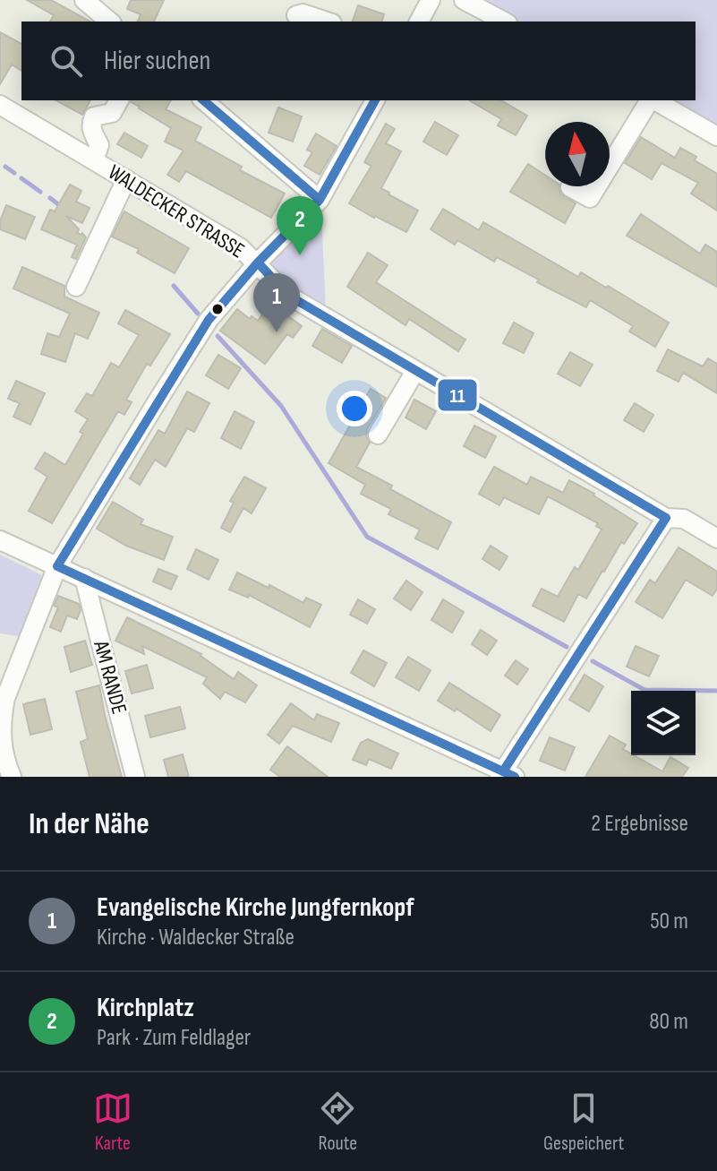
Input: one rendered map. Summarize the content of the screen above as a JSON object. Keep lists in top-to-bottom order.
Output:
{
  "streets": {
    "street": ["WALDECKER STRASSE", "AM RANDE"]
  },
  "lines": ["transit line 11"],
  "north": "top",
  "page": {
    "search": "Hier suchen",
    "pins": ["2", "1"],
    "heading": ["In der Nähe", "2 Ergebnisse"],
    "list": [
      {
        "mark": "1",
        "name": "Evangelische Kirche Jungfernkopf",
        "note": "Kirche · Waldecker Straße",
        "value": "50 m"
      },
      {
        "mark": "2",
        "name": "Kirchplatz",
        "note": "Park · Zum Feldlager",
        "value": "80 m"
      }
    ],
    "nav": ["Karte", "Route", "Gespeichert"]
  }
}
